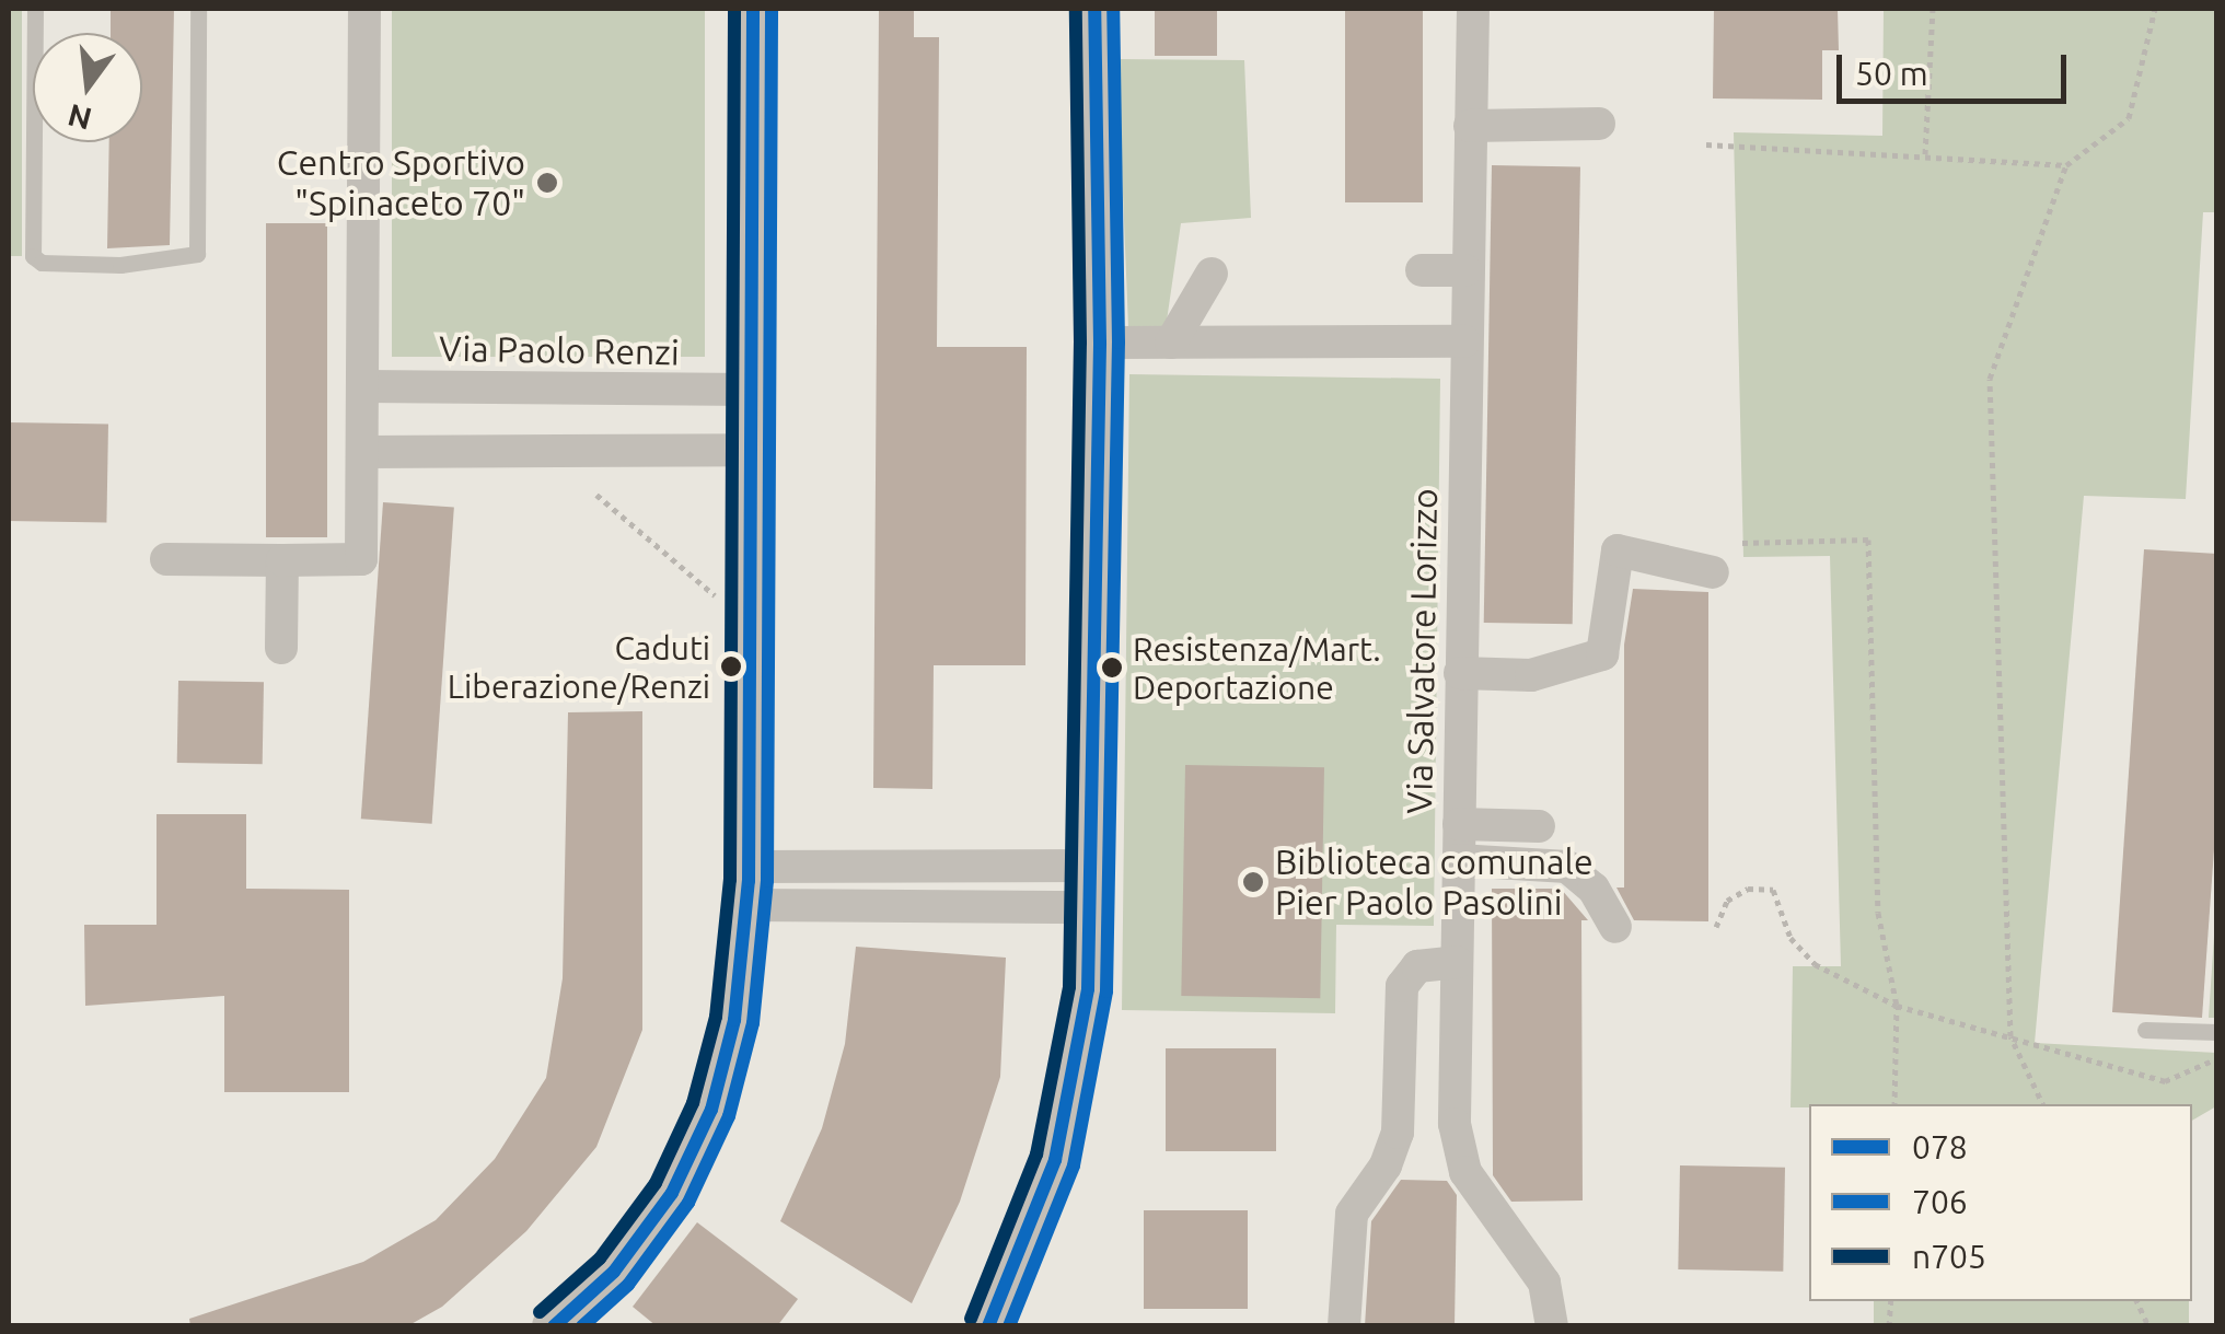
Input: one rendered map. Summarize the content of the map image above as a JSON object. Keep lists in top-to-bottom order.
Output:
{
  "streets": {
    "street": ["Via Paolo Renzi", "Via Salvatore Lorizzo"]
  },
  "places": [
    "Centro Sportivo \"Spinaceto 70\"",
    "Caduti Liberazione/Renzi",
    "Resistenza/Mart. Deportazione",
    "Biblioteca comunale Pier Paolo Pasolini"
  ],
  "lines": ["transit line 078", "transit line 706", "transit line n705"],
  "legend": ["078", "706", "n705"],
  "scale_bar": "50 m",
  "north": "bottom"
}
